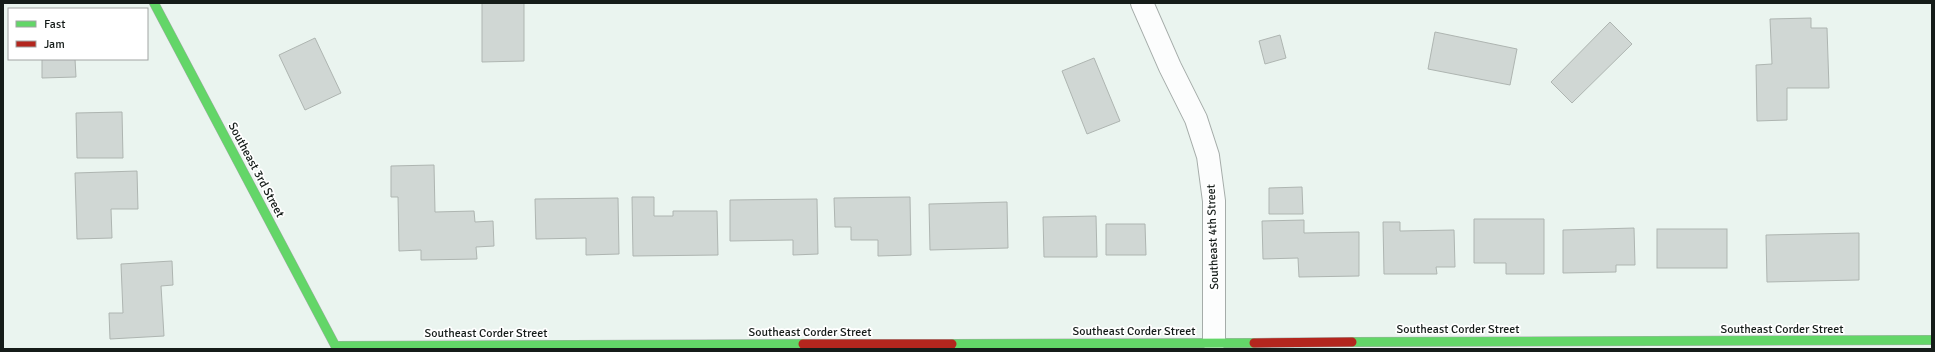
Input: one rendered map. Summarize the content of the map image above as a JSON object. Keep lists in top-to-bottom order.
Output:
{
  "streets": {
    "street": ["Southeast 3rd Street", "Southeast 4th Street", "Southeast Corder Street"]
  },
  "crossings": [
    ["Southeast 3rd Street", "Southeast Corder Street"],
    ["Southeast 4th Street", "Southeast Corder Street"]
  ],
  "legend": ["Fast", "Jam"]
}
